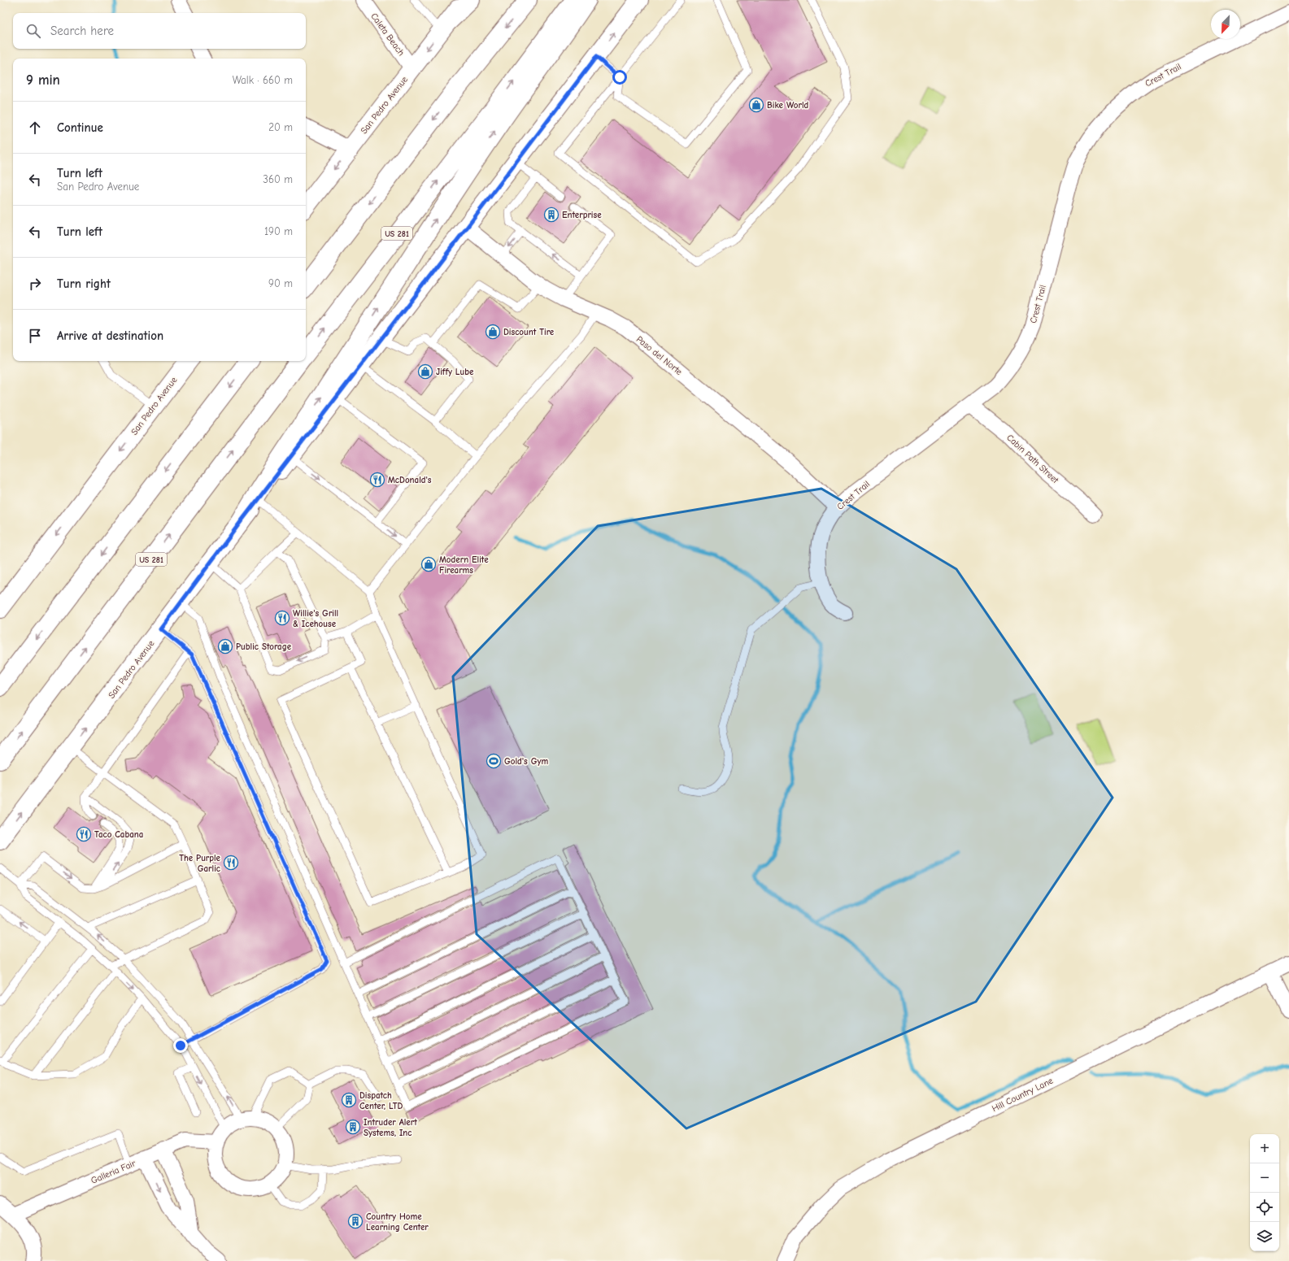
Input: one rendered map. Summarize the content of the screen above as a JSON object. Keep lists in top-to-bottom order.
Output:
{
  "streets": {
    "main road": ["San Pedro Avenue", "US 281"],
    "street": [
      "Caleta Beach",
      "Crest Trail",
      "Paso del Norte",
      "Cabin Path Street",
      "Hill Country Lane",
      "Galleria Fair"
    ]
  },
  "crossings": [
    ["Caleta Beach", "San Pedro Avenue"],
    ["Crest Trail", "Paso del Norte"],
    ["Crest Trail", "Cabin Path Street"]
  ],
  "places": {
    "shop": [
      "Bike World",
      "Discount Tire",
      "Jiffy Lube",
      "Modern Elite Firearms",
      "Public Storage"
    ],
    "building": [
      "Enterprise",
      "Dispatch Center, LTD",
      "Intruder Alert Systems, Inc",
      "Country Home Learning Center"
    ],
    "restaurant": [
      "McDonald's",
      "Willie's Grill & Icehouse",
      "Taco Cabana",
      "The Purple Garlic"
    ],
    "sports": ["Gold's Gym"]
  },
  "north": "bottom left",
  "page": {
    "search": "Search here",
    "heading": ["9 min", "Walk · 660 m"],
    "list": [
      ["Continue", "20 m"],
      ["Turn left", "San Pedro Avenue", "360 m"],
      ["Turn left", "190 m"],
      ["Turn right", "90 m"],
      "Arrive at destination"
    ],
    "map_buttons": ["+", "−"]
  }
}
